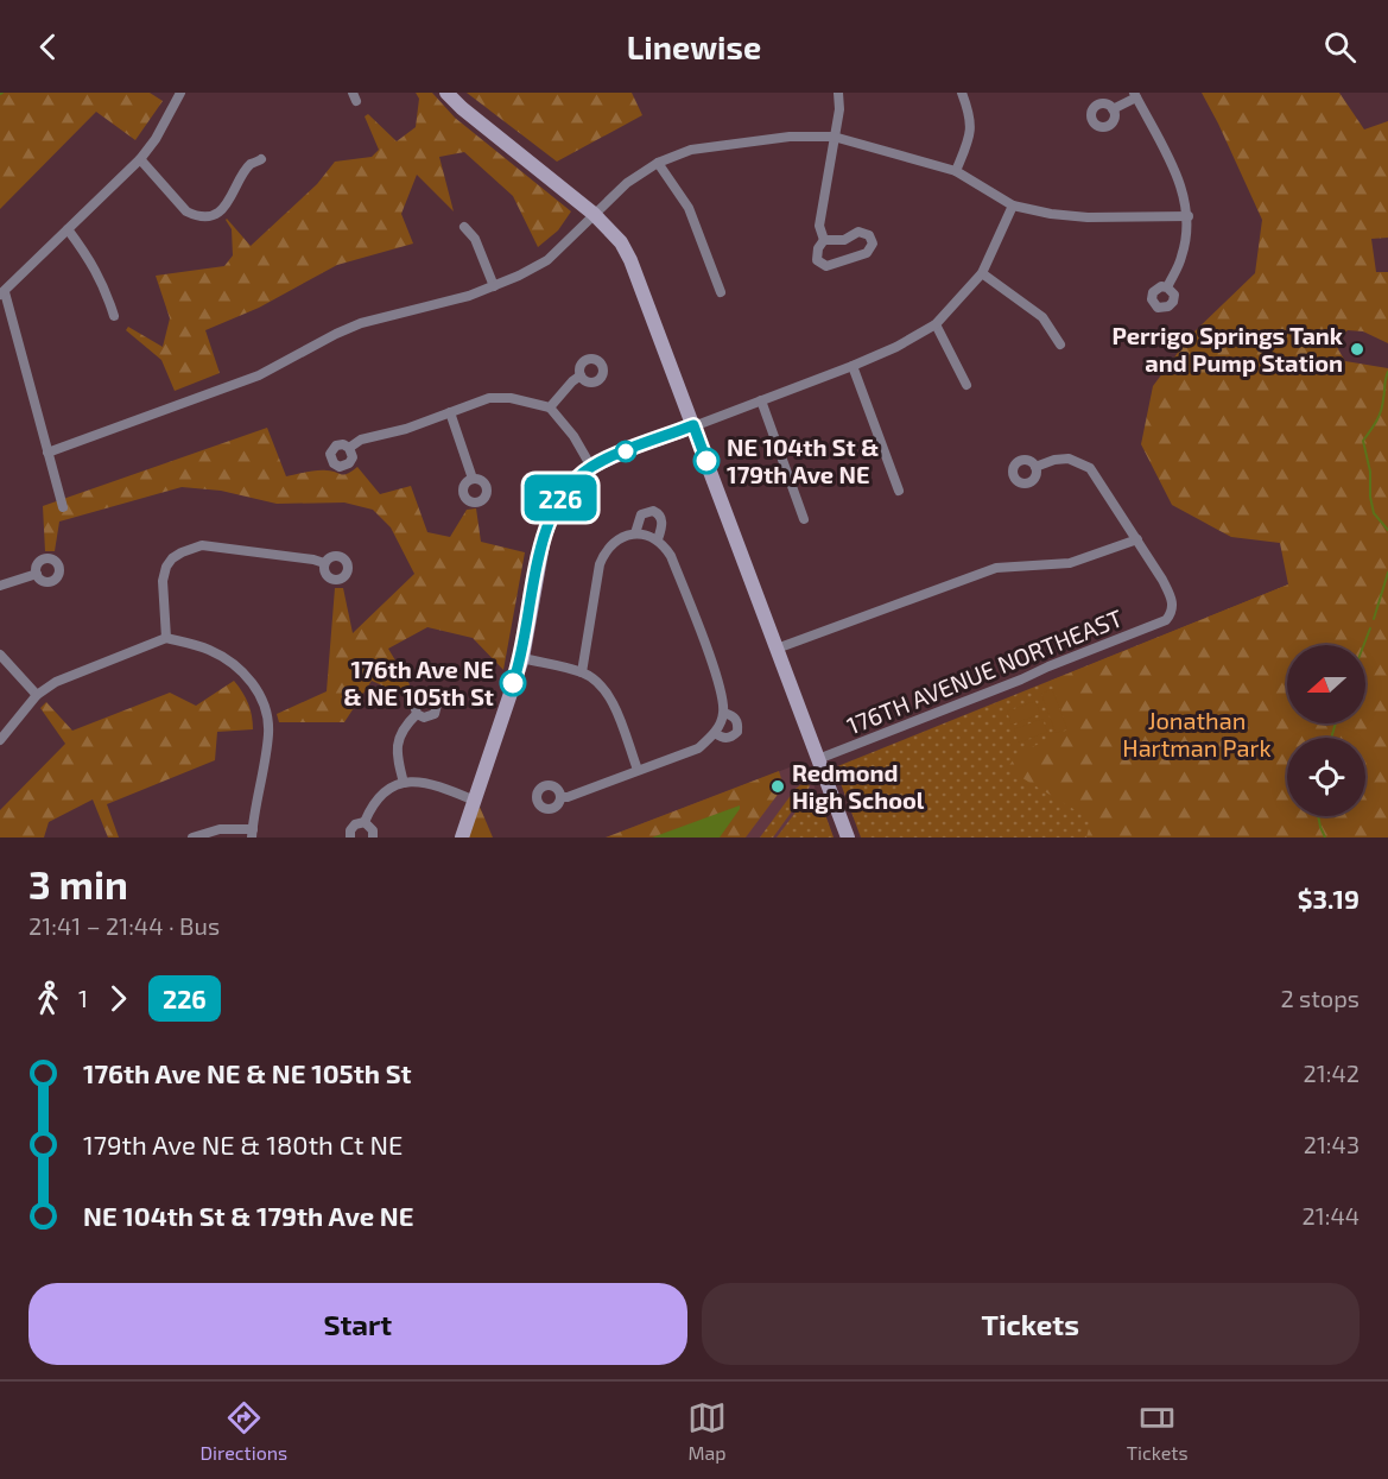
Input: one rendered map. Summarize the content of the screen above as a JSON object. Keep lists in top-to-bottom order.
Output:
{
  "streets": {
    "street": ["176TH AVENUE NORTHEAST"]
  },
  "parks": ["Jonathan Hartman Park"],
  "places": [
    "Perrigo Springs Tank and Pump Station",
    "NE 104th St & 179th Ave NE",
    "176th Ave NE & NE 105th St",
    "Redmond High School"
  ],
  "lines": ["bus line 226"],
  "north": "left",
  "page": {
    "header": "Linewise",
    "on_map": "226",
    "heading": ["3 min", "21:41 – 21:44 · Bus", "$3.19"],
    "legs": ["1", "226", "2 stops"],
    "list": [
      {
        "name": "176th Ave NE & NE 105th St",
        "value": "21:42"
      },
      {
        "name": "179th Ave NE & 180th Ct NE",
        "value": "21:43"
      },
      {
        "name": "NE 104th St & 179th Ave NE",
        "value": "21:44"
      }
    ],
    "buttons": ["Start", "Tickets"],
    "tabs": ["Directions", "Map", "Tickets"]
  }
}
